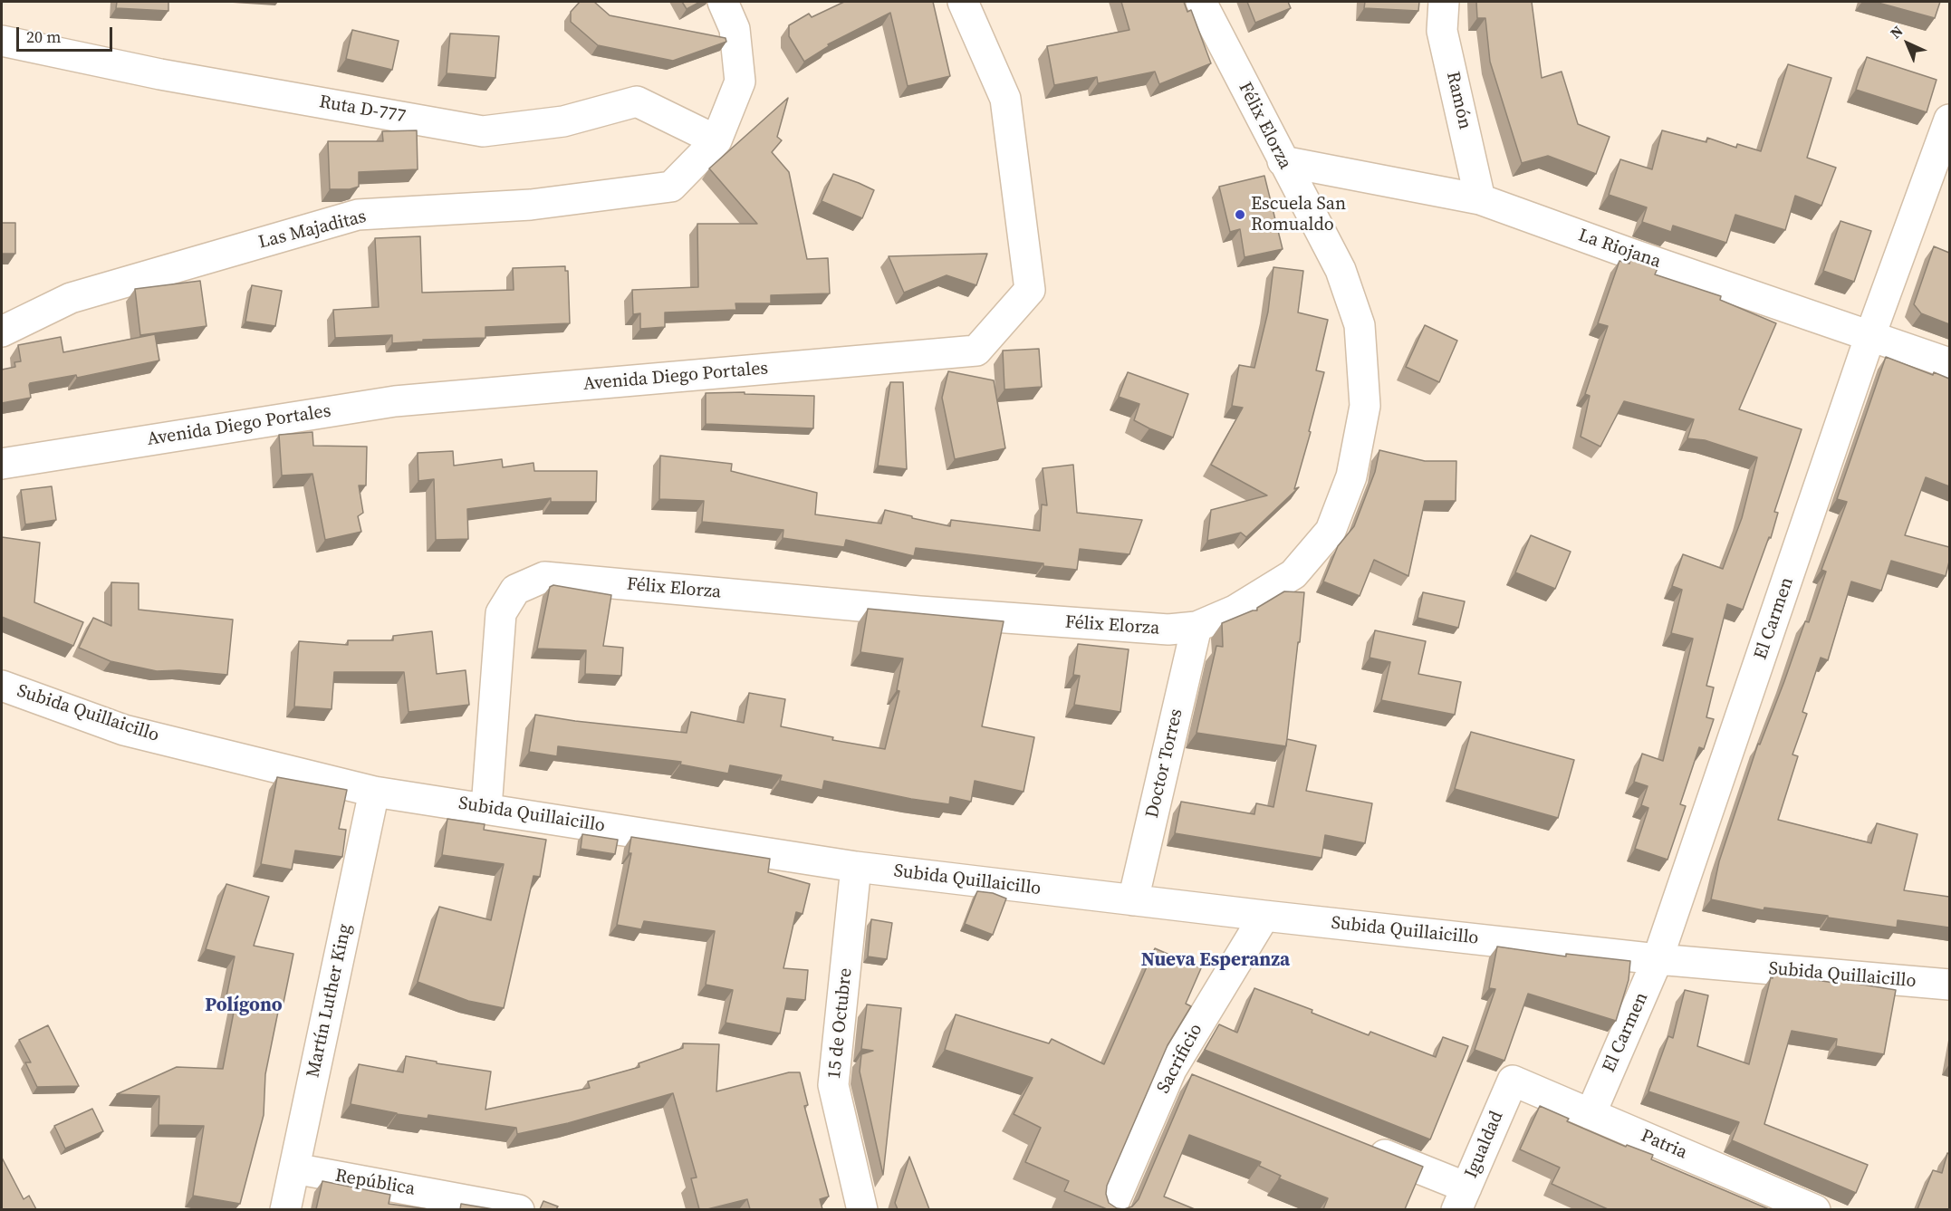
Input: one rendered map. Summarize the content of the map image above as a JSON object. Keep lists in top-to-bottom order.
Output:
{
  "streets": {
    "street": [
      "Ramón",
      "Ruta D-777",
      "Félix Elorza",
      "Las Majaditas",
      "La Riojana",
      "Avenida Diego Portales",
      "El Carmen",
      "Subida Quillaicillo",
      "Doctor Torres",
      "Martín Luther King",
      "15 de Octubre",
      "Sacrificio",
      "Igualdad",
      "Patria",
      "República"
    ]
  },
  "crossings": [
    ["Ramón", "La Riojana"],
    ["Ruta D-777", "Las Majaditas"],
    ["Félix Elorza", "La Riojana"],
    ["Félix Elorza", "Subida Quillaicillo"],
    ["Félix Elorza", "Doctor Torres"],
    ["La Riojana", "El Carmen"],
    ["El Carmen", "Subida Quillaicillo"],
    ["El Carmen", "Patria"],
    ["Subida Quillaicillo", "Doctor Torres"],
    ["Subida Quillaicillo", "Martín Luther King"],
    ["Subida Quillaicillo", "15 de Octubre"],
    ["Subida Quillaicillo", "Sacrificio"],
    ["Martín Luther King", "República"],
    ["Igualdad", "Patria"]
  ],
  "districts": ["Nueva Esperanza", "Polígono"],
  "places": ["Escuela San Romualdo"],
  "scale_bar": "20 m",
  "north": "top left"
}
